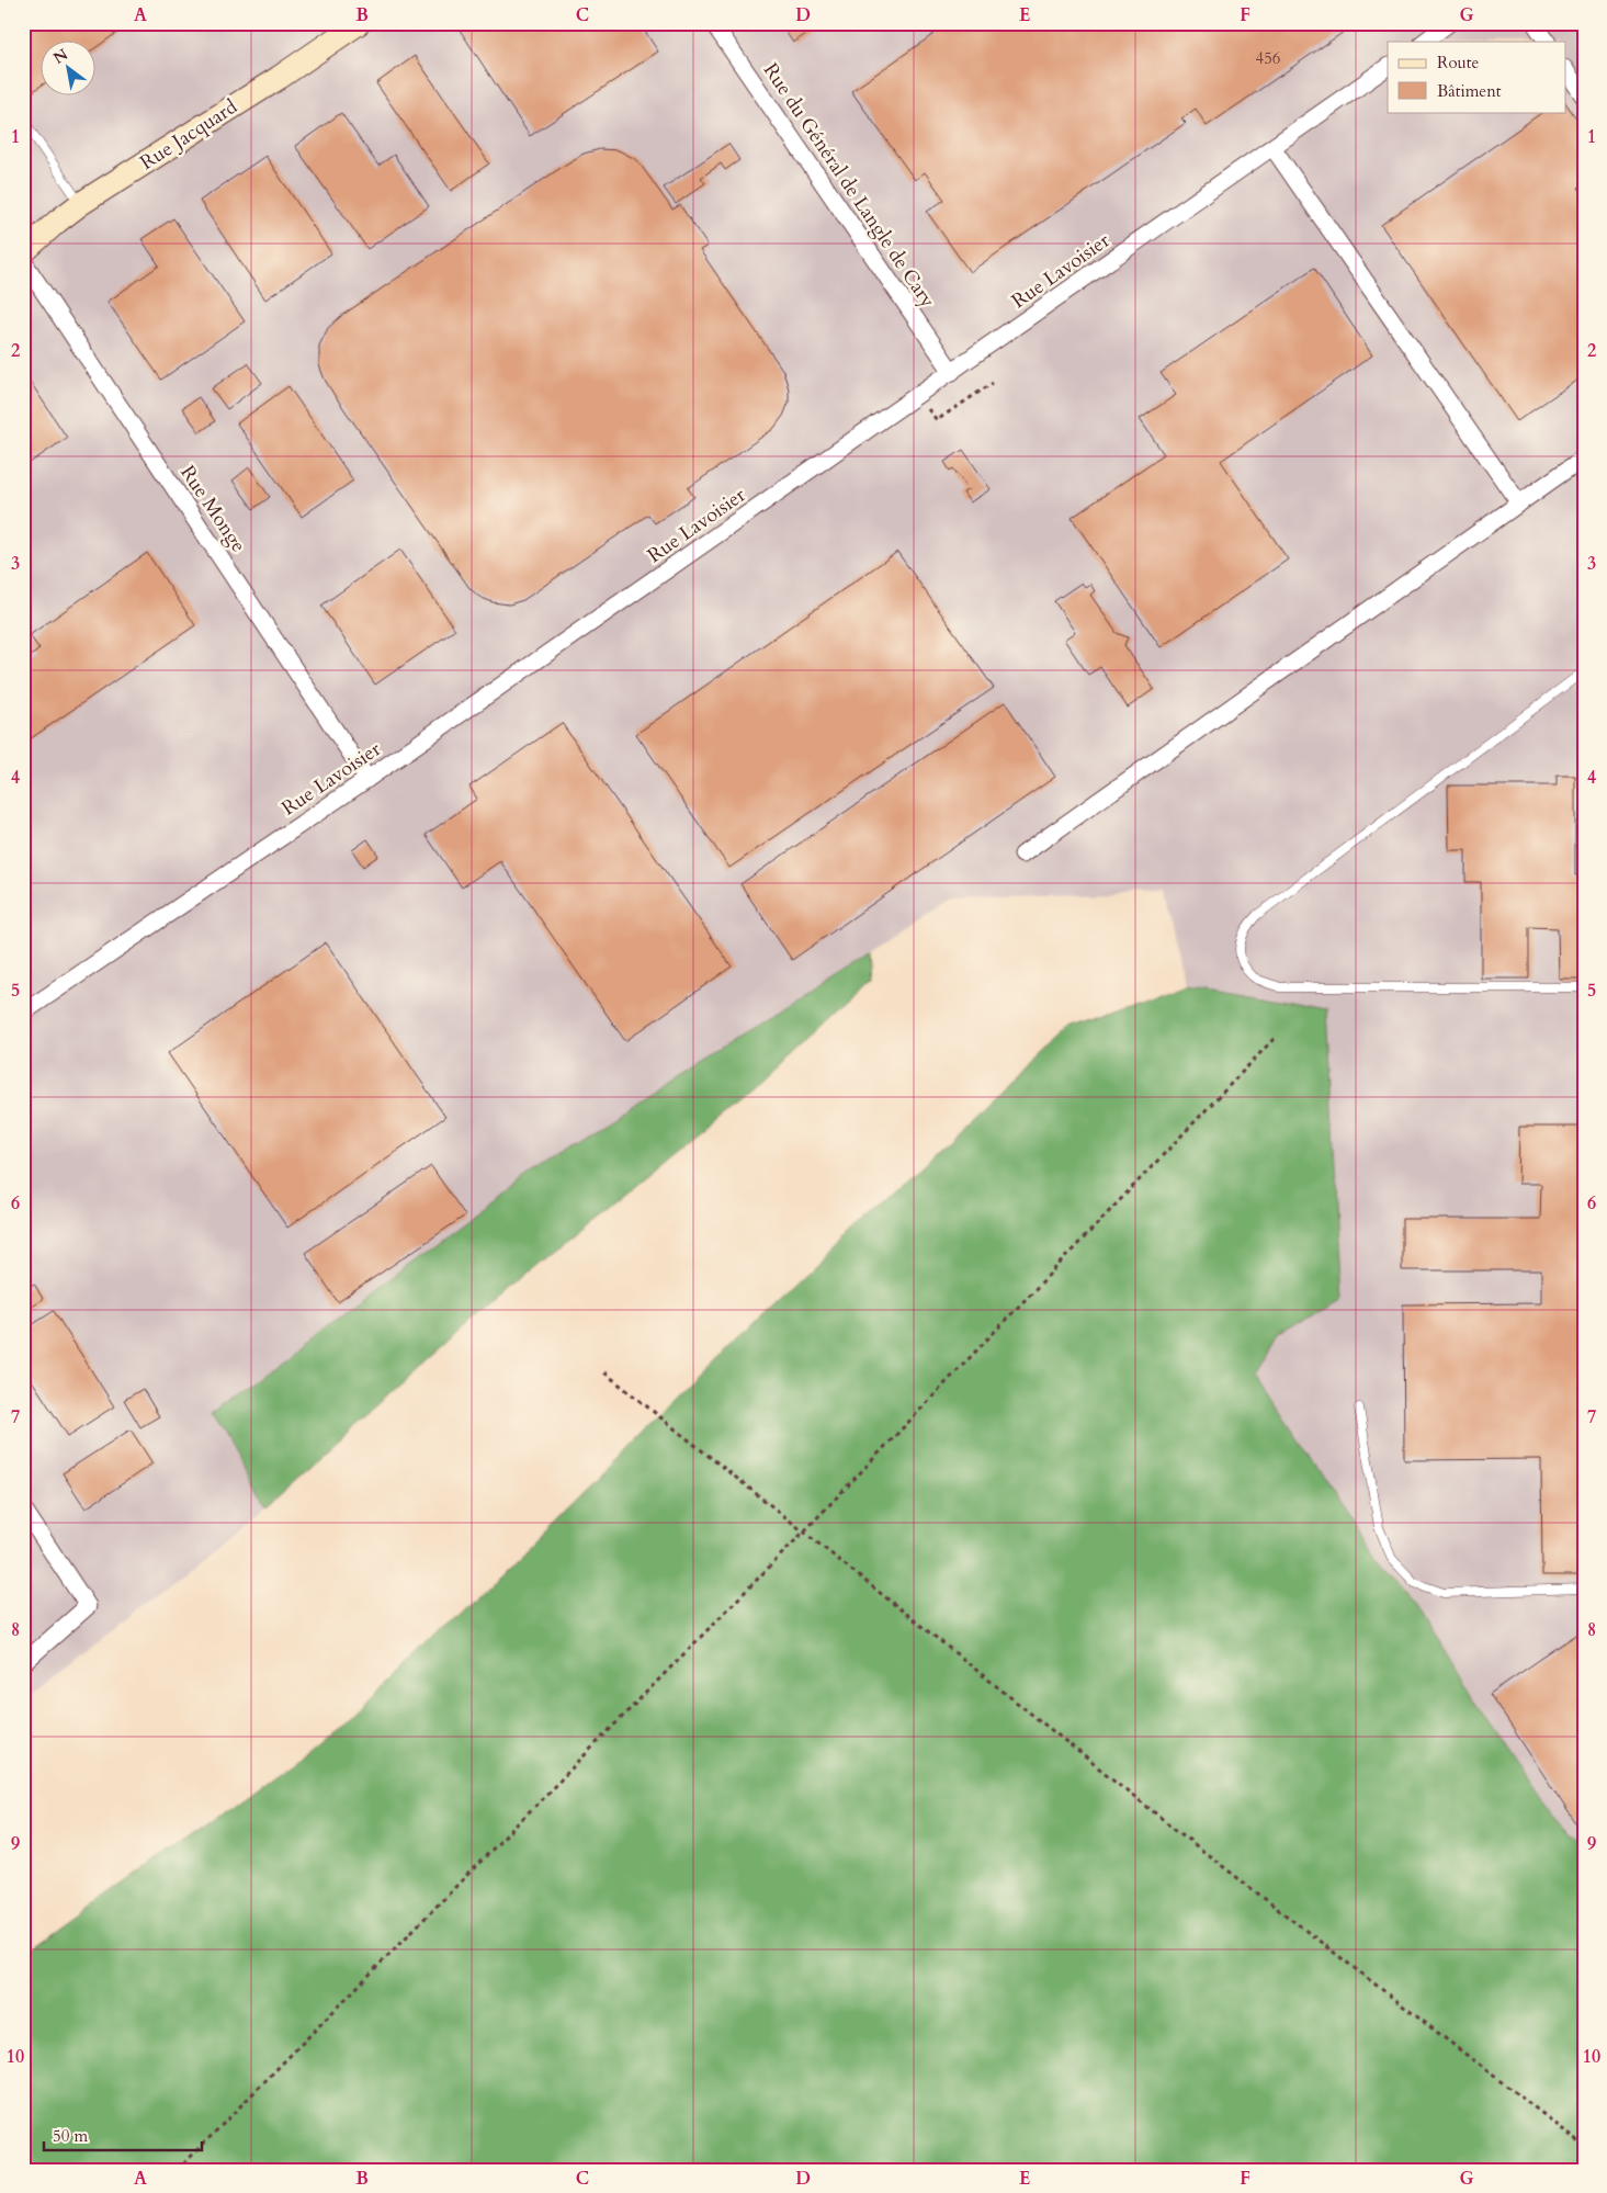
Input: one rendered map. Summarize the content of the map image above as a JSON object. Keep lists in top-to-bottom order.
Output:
{
  "streets": {
    "street": [
      "Rue Jacquard",
      "Rue du Général de Langle de Cary",
      "Rue Lavoisier",
      "Rue Monge"
    ]
  },
  "crossings": [
    ["Rue du Général de Langle de Cary", "Rue Lavoisier"],
    ["Rue Lavoisier", "Rue Monge"]
  ],
  "house_numbers": ["456"],
  "legend": ["Route", "Bâtiment"],
  "scale_bar": "50 m",
  "north": "top left",
  "grid": {
    "columns": [
      "A",
      "B",
      "C",
      "D",
      "E",
      "F",
      "G"
    ],
    "rows": [
      "1",
      "2",
      "3",
      "4",
      "5",
      "6",
      "7",
      "8",
      "9",
      "10"
    ]
  }
}
